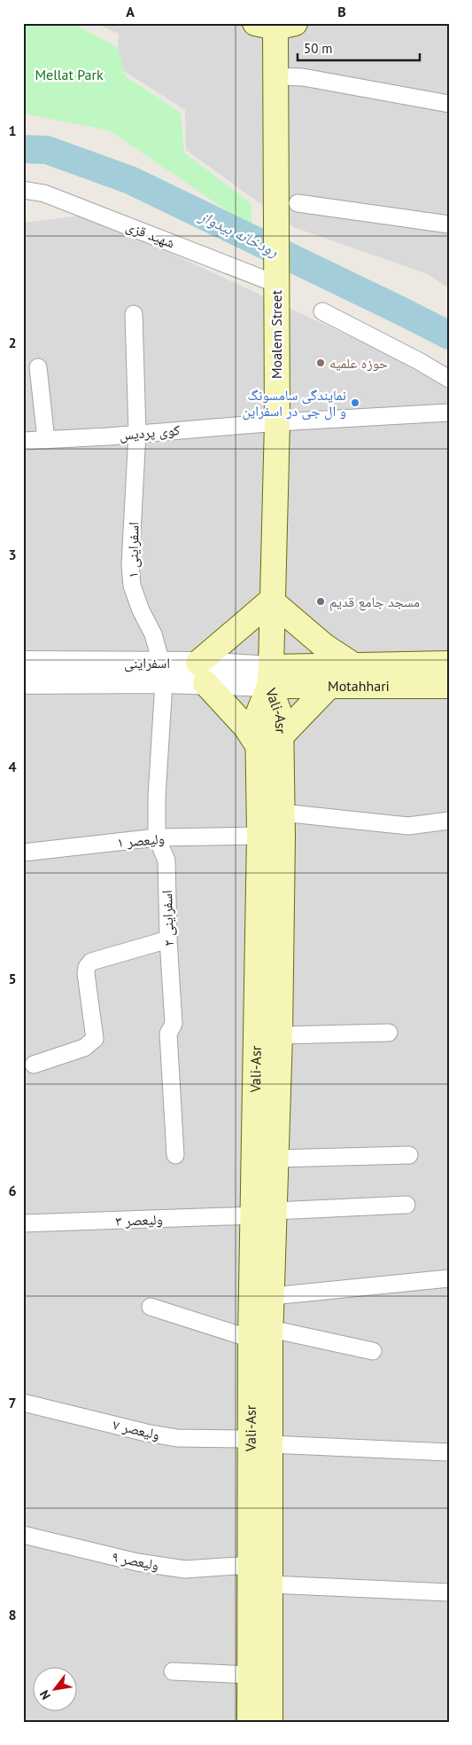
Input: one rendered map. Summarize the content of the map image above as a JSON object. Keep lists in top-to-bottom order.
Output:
{
  "streets": {
    "main road": ["Moalem Street", "Motahhari", "Vali-Asr"],
    "street": [
      "شهید قزی",
      "کوی پردیس",
      "اسفراینی ۱",
      "اسفراینی",
      "ولیعصر ۱",
      "اسفراینی ۲",
      "ولیعصر ۳",
      "ولیعصر ۷",
      "ولیعصر ۹"
    ]
  },
  "crossings": [
    ["شهید قزی", "Moalem Street"],
    ["Moalem Street", "کوی پردیس"],
    ["Moalem Street", "اسفراینی"],
    ["Moalem Street", "Motahhari"],
    ["Moalem Street", "Vali-Asr"],
    ["کوی پردیس", "اسفراینی ۱"],
    ["اسفراینی ۱", "اسفراینی"],
    ["اسفراینی ۱", "اسفراینی ۲"],
    ["اسفراینی", "Motahhari"],
    ["اسفراینی", "Vali-Asr"],
    ["اسفراینی", "اسفراینی ۲"],
    ["Motahhari", "Vali-Asr"],
    ["Vali-Asr", "ولیعصر ۱"],
    ["Vali-Asr", "ولیعصر ۳"],
    ["Vali-Asr", "ولیعصر ۷"],
    ["Vali-Asr", "ولیعصر ۹"],
    ["ولیعصر ۱", "اسفراینی ۲"]
  ],
  "water": ["رودخانه بیدواز"],
  "parks": ["Mellat Park"],
  "places": ["حوزه علمیه", "نمایندگی سامسونگ و ال جی در اسفراین", "مسجد جامع قدیم"],
  "scale_bar": "50 m",
  "north": "bottom left",
  "grid": {
    "columns": ["A", "B"],
    "rows": [
      "1",
      "2",
      "3",
      "4",
      "5",
      "6",
      "7",
      "8"
    ]
  }
}
